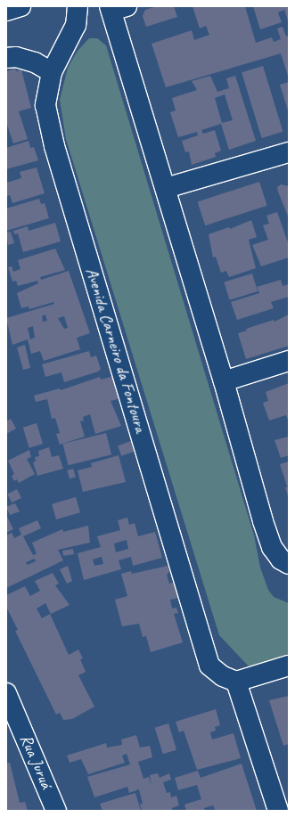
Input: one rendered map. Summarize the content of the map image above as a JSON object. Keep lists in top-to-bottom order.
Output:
{
  "streets": {
    "main road": ["Avenida Carneiro da Fontoura", "Rua Juruá"]
  }
}
